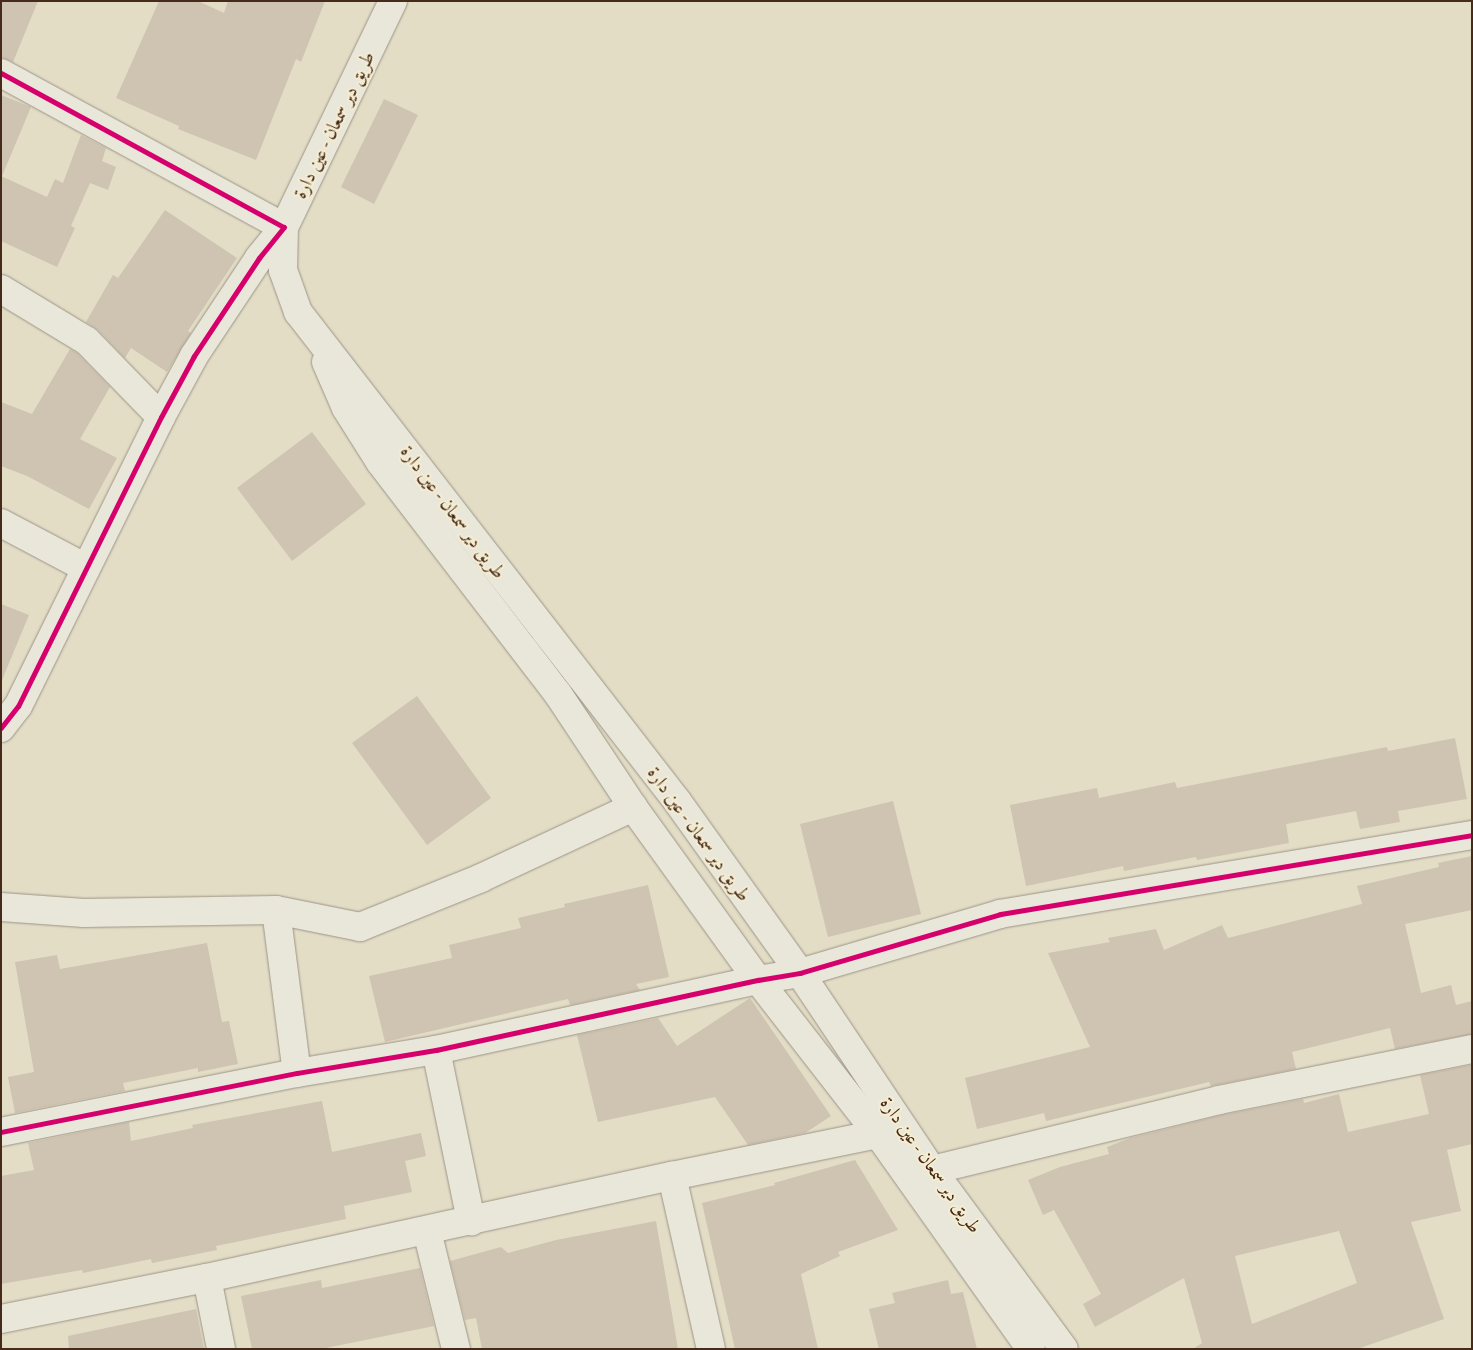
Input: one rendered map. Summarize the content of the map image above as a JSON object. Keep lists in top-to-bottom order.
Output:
{
  "streets": {
    "street": ["طريق دير سمعان - عين دارة"]
  }
}
